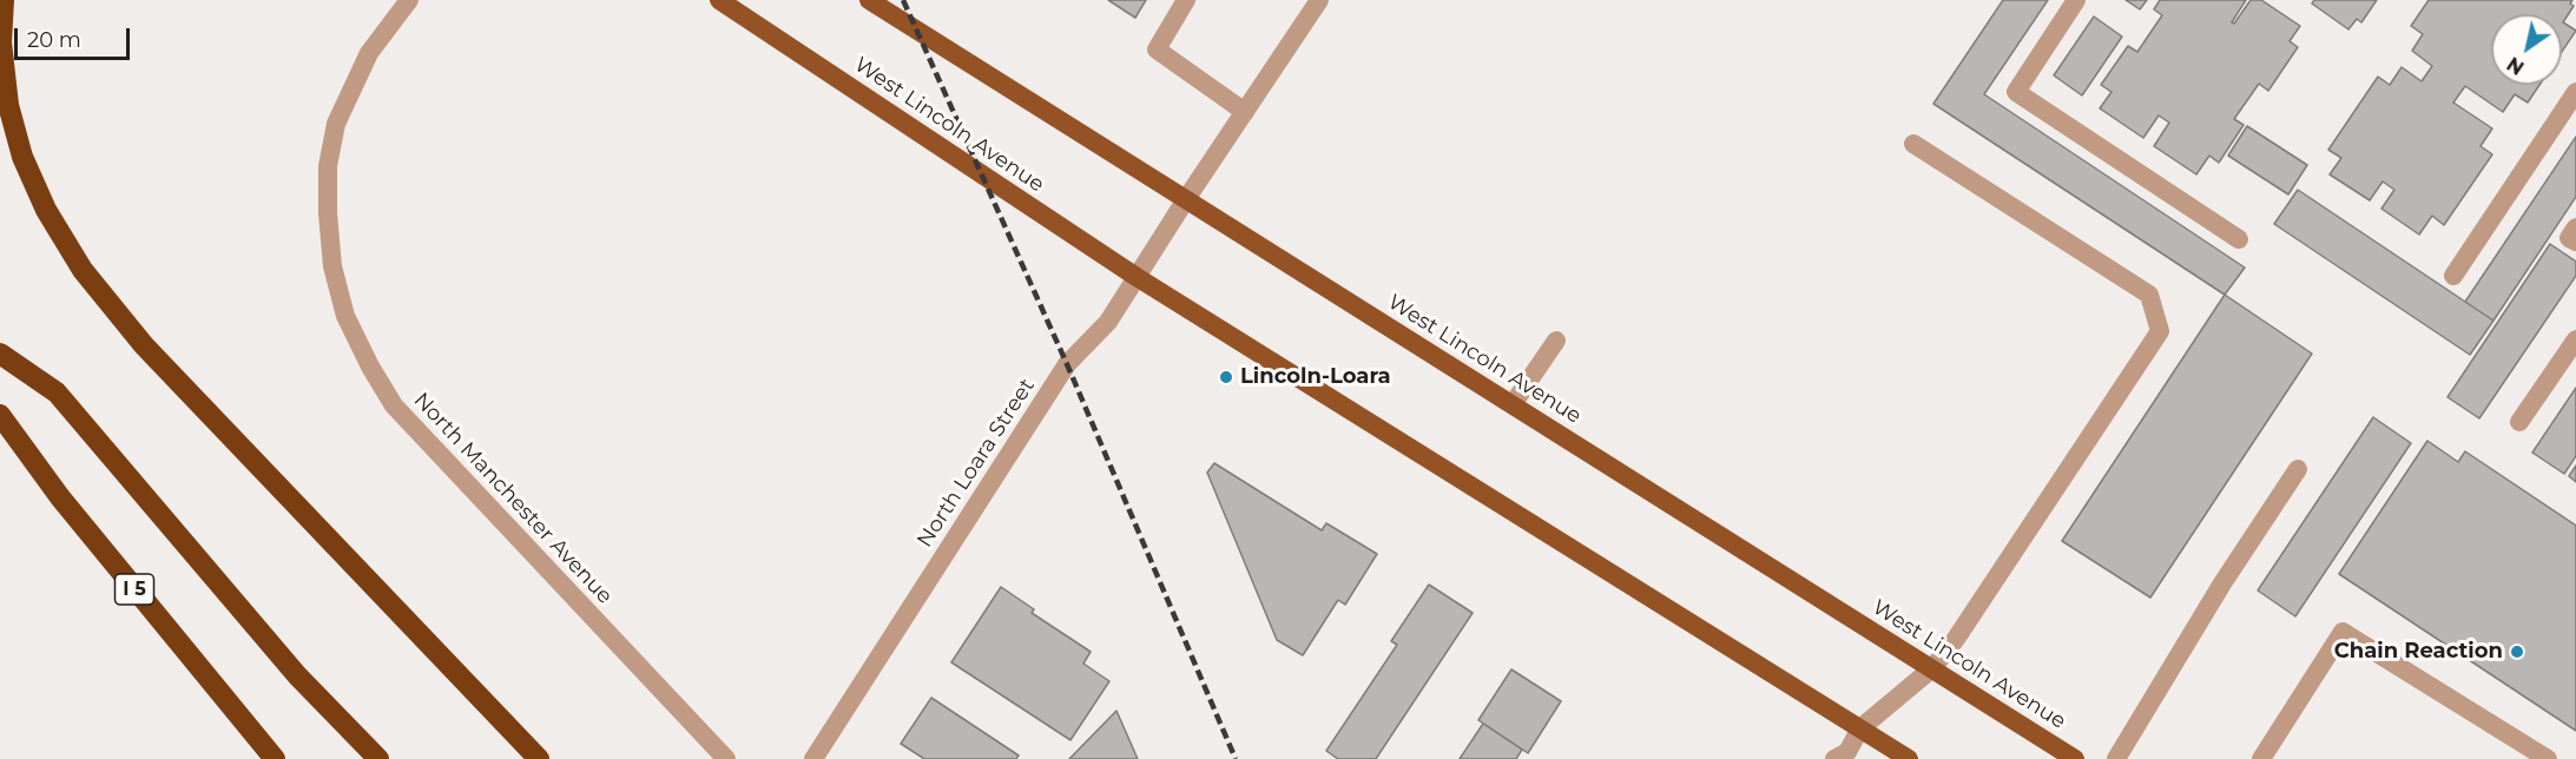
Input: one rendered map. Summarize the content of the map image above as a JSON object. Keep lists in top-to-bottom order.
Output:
{
  "streets": {
    "highway": ["I 5"],
    "main road": ["West Lincoln Avenue"],
    "street": ["North Loara Street", "North Manchester Avenue"]
  },
  "crossings": [
    ["West Lincoln Avenue", "North Loara Street"]
  ],
  "places": ["Lincoln-Loara", "Chain Reaction"],
  "scale_bar": "20 m",
  "north": "bottom left"
}
